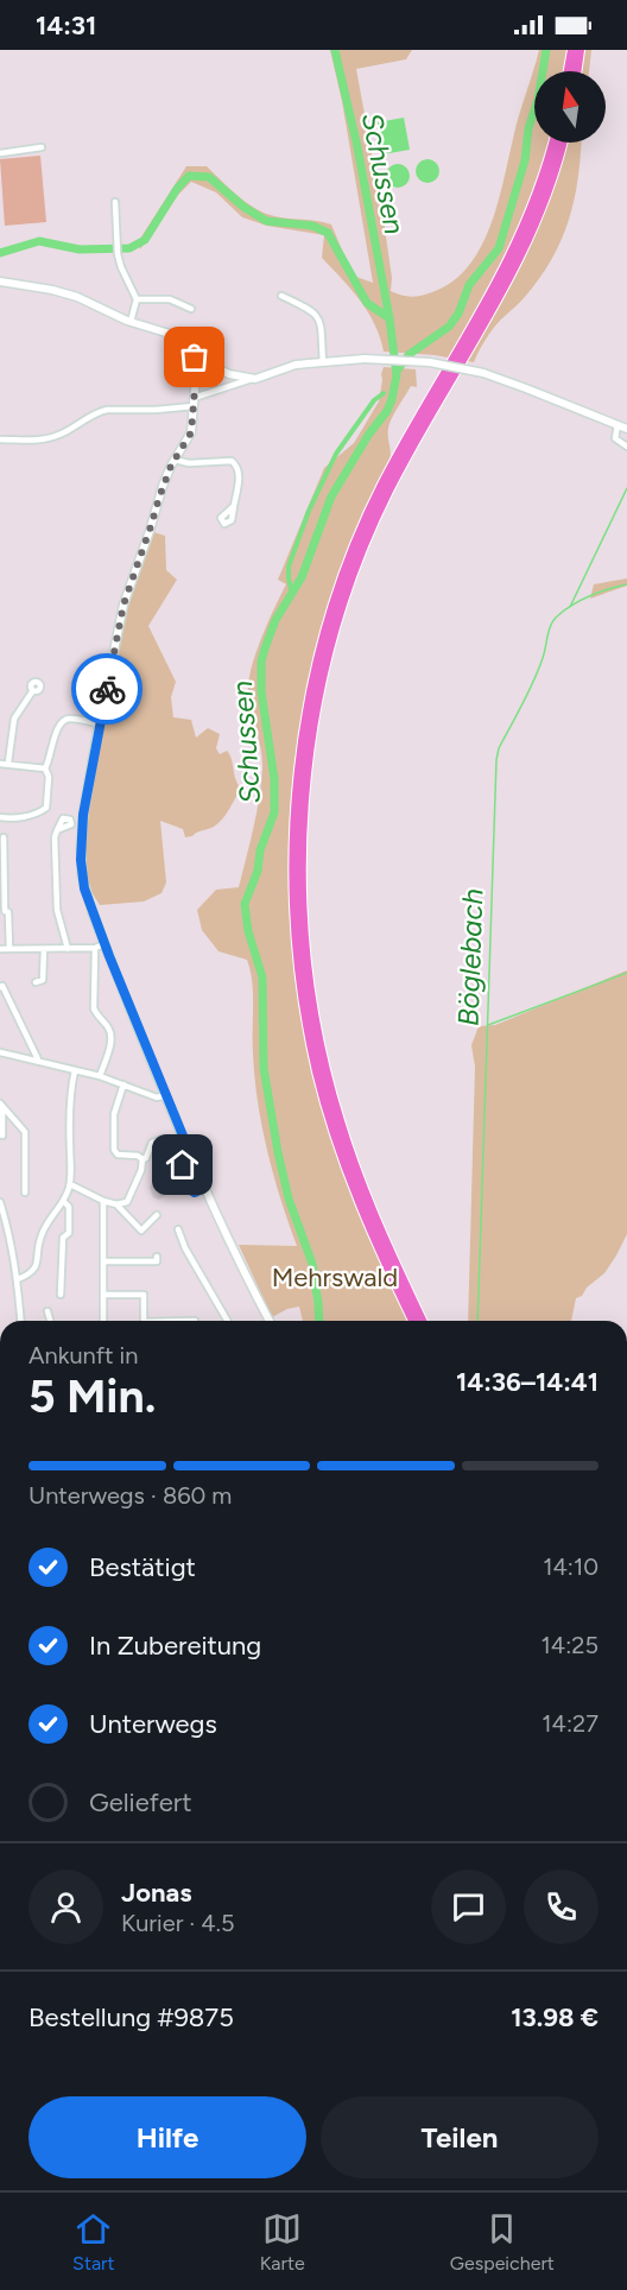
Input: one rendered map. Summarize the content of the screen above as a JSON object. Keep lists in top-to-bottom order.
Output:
{
  "water": ["Schussen", "Böglebach"],
  "parks": ["Mehrswald"],
  "north": "top",
  "page": {
    "status": "14:31",
    "heading": ["5 Min.", "Ankunft in", "14:36–14:41"],
    "panel": [
      "Jonas",
      "Kurier · 4.5",
      "Bestellung #9875",
      "13.98 €"
    ],
    "bar": "Unterwegs · 860 m",
    "list": [
      ["Bestätigt", "14:10"],
      ["In Zubereitung", "14:25"],
      ["Unterwegs", "14:27"],
      "Geliefert"
    ],
    "buttons": ["Hilfe", "Teilen"],
    "tabs": ["Start", "Karte", "Gespeichert"]
  }
}
